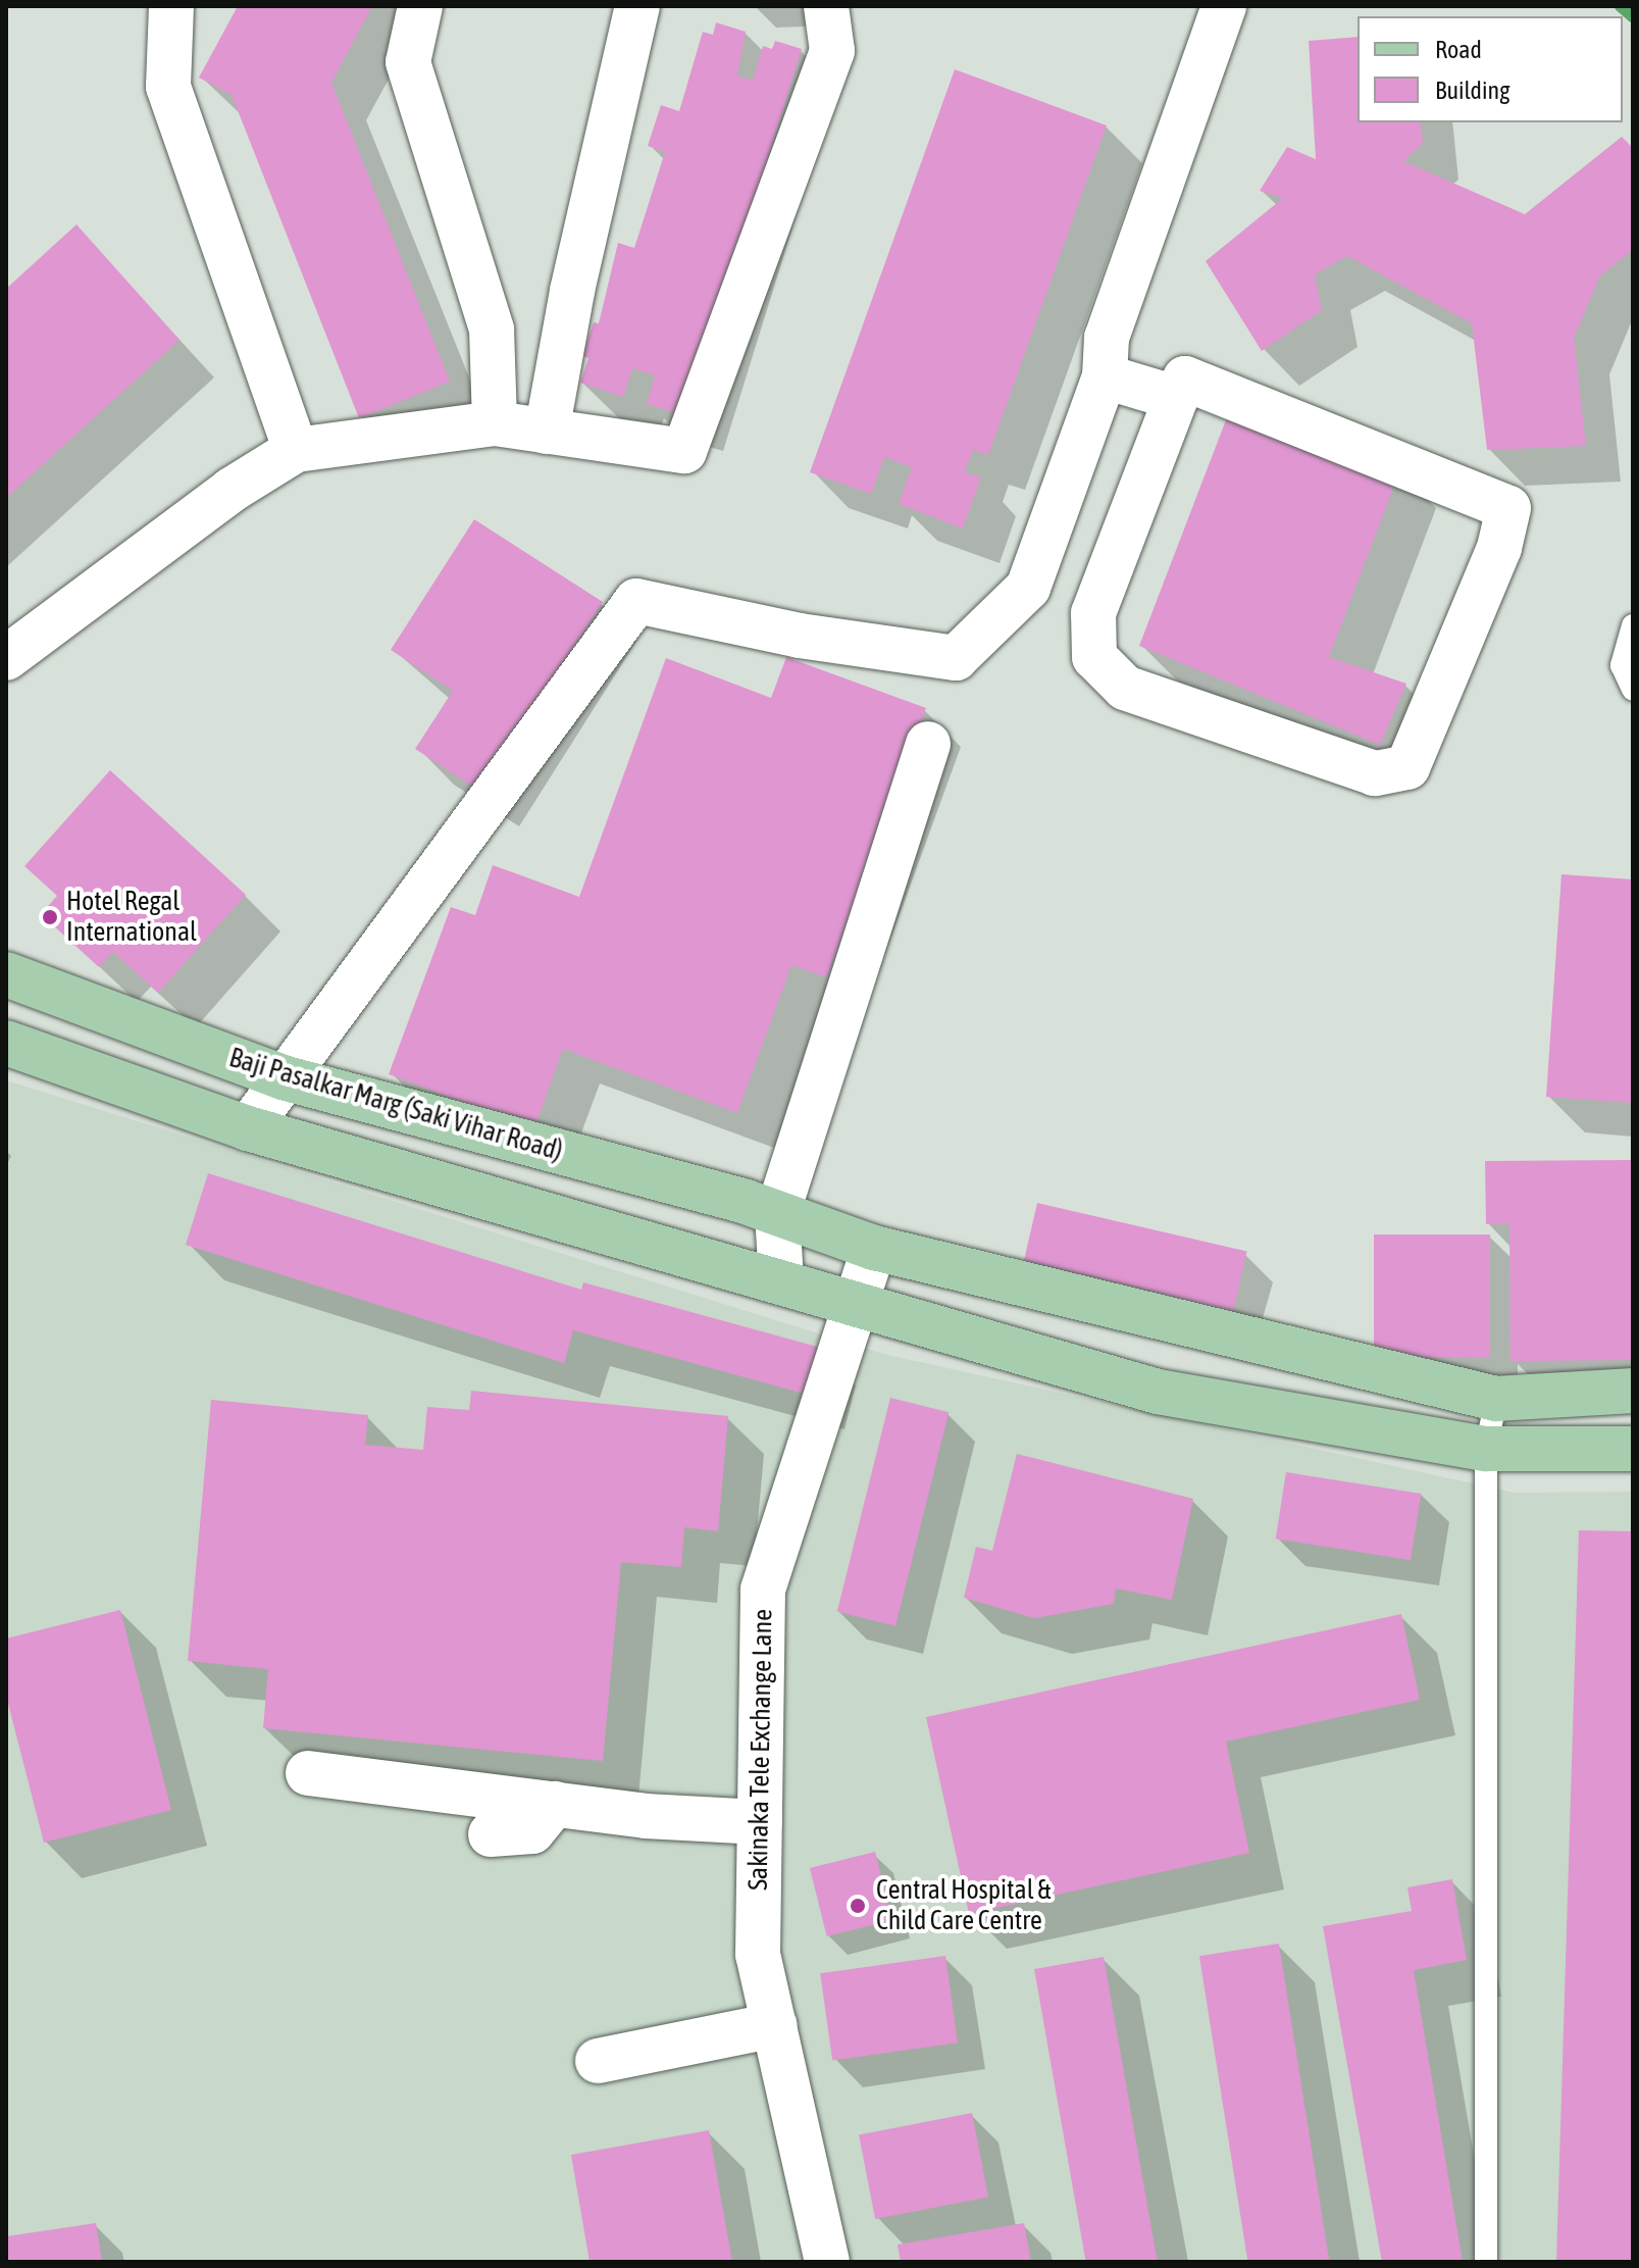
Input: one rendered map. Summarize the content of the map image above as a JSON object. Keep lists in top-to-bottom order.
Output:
{
  "streets": {
    "main road": ["Baji Pasalkar Marg (Saki Vihar Road)"],
    "street": ["Sakinaka Tele Exchange Lane"]
  },
  "crossings": [
    ["Baji Pasalkar Marg (Saki Vihar Road)", "Sakinaka Tele Exchange Lane"]
  ],
  "places": ["Hotel Regal International", "Central Hospital & Child Care Centre"],
  "legend": ["Road", "Building"]
}
